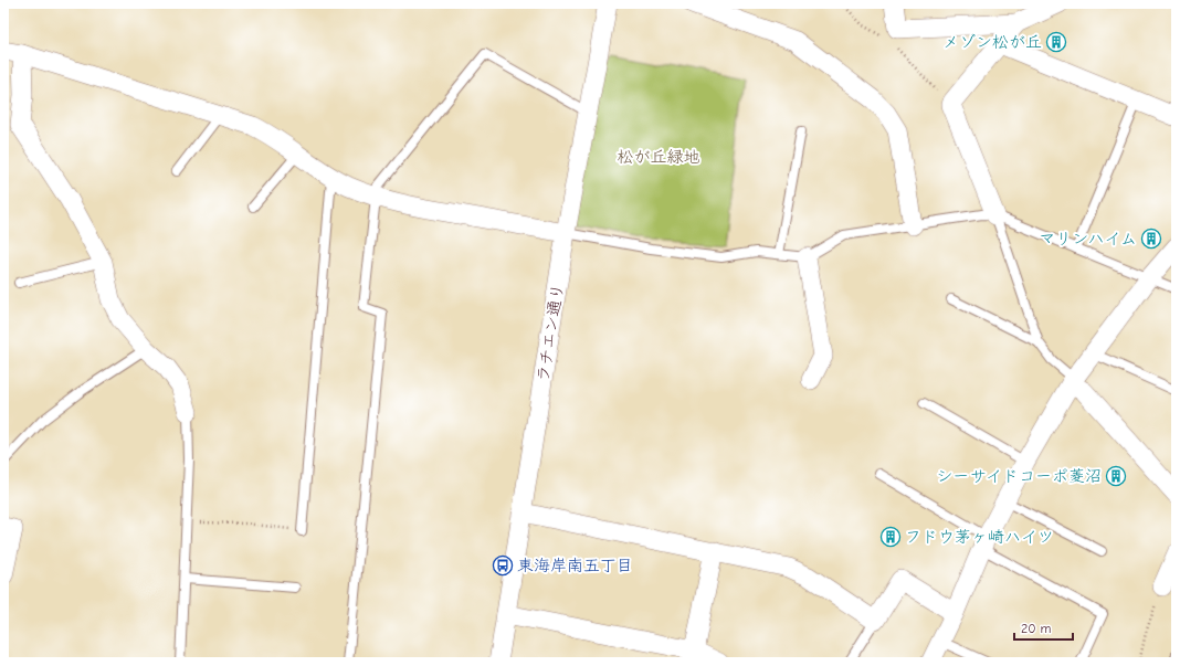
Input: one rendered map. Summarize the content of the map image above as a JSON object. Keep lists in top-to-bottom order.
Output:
{
  "streets": {
    "street": ["ラチエン通り"]
  },
  "parks": ["松が丘緑地"],
  "places": {
    "building": [
      "メゾン松が丘",
      "マリンハイム",
      "シーサイドコーポ菱沼",
      "フドウ茅ヶ崎ハイツ"
    ],
    "bus stop": ["東海岸南五丁目"]
  },
  "scale_bar": "20 m"
}
